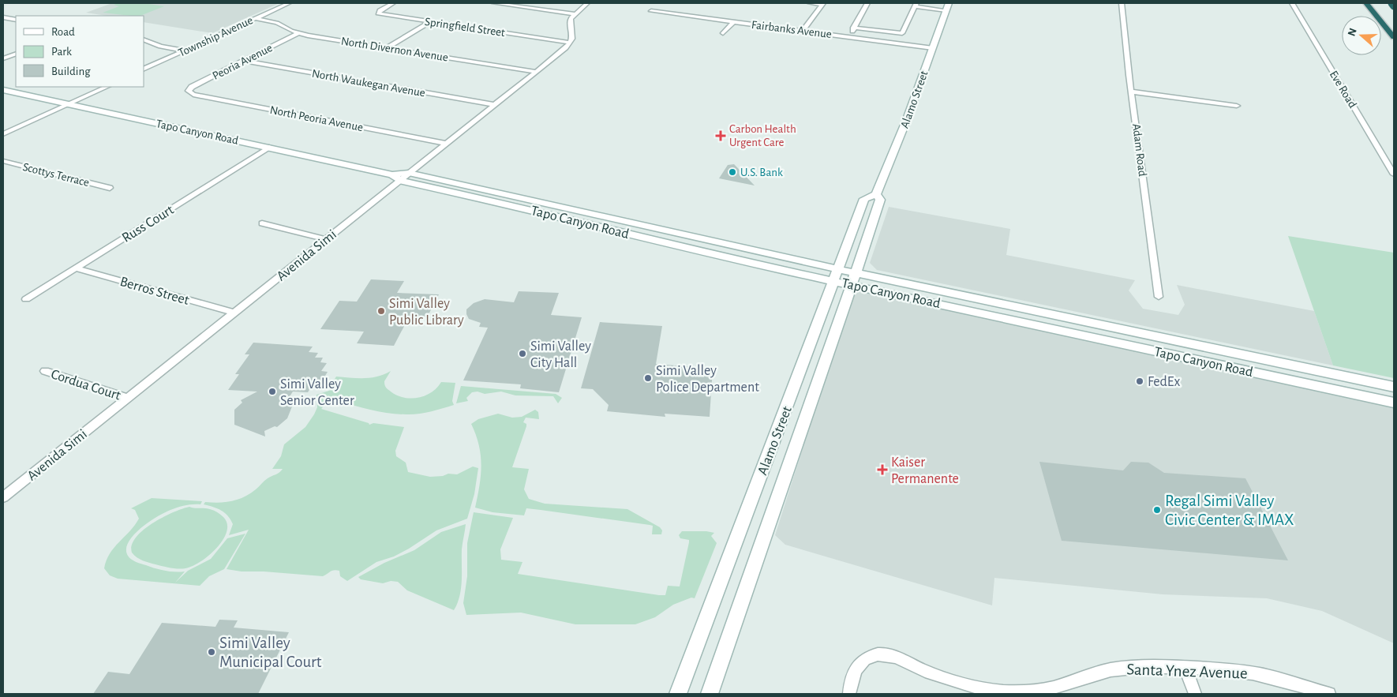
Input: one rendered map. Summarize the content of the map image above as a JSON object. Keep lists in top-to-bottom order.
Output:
{
  "streets": {
    "main road": ["Alamo Street", "Tapo Canyon Road"],
    "street": [
      "Springfield Street",
      "Fairbanks Avenue",
      "Township Avenue",
      "North Divernon Avenue",
      "Peoria Avenue",
      "North Waukegan Avenue",
      "Eve Road",
      "North Peoria Avenue",
      "Adam Road",
      "Scottys Terrace",
      "Russ Court",
      "Avenida Simi",
      "Berros Street",
      "Cordua Court",
      "Santa Ynez Avenue"
    ]
  },
  "crossings": [
    ["Fairbanks Avenue", "Alamo Street"],
    ["Township Avenue", "North Divernon Avenue"],
    ["North Divernon Avenue", "Peoria Avenue"],
    ["Peoria Avenue", "North Waukegan Avenue"],
    ["Peoria Avenue", "North Peoria Avenue"],
    ["Alamo Street", "Tapo Canyon Road"],
    ["Tapo Canyon Road", "Russ Court"],
    ["Tapo Canyon Road", "Avenida Simi"],
    ["Russ Court", "Berros Street"],
    ["Avenida Simi", "Berros Street"],
    ["Avenida Simi", "Cordua Court"]
  ],
  "places": {
    "health": ["Carbon Health Urgent Care", "Kaiser Permanente"],
    "other": [
      "U.S. Bank",
      "Simi Valley Public Library",
      "Simi Valley City Hall",
      "Simi Valley Police Department",
      "FedEx",
      "Simi Valley Senior Center",
      "Regal Simi Valley Civic Center & IMAX",
      "Simi Valley Municipal Court"
    ]
  },
  "legend": ["Road", "Park", "Building"],
  "north": "left"
}
